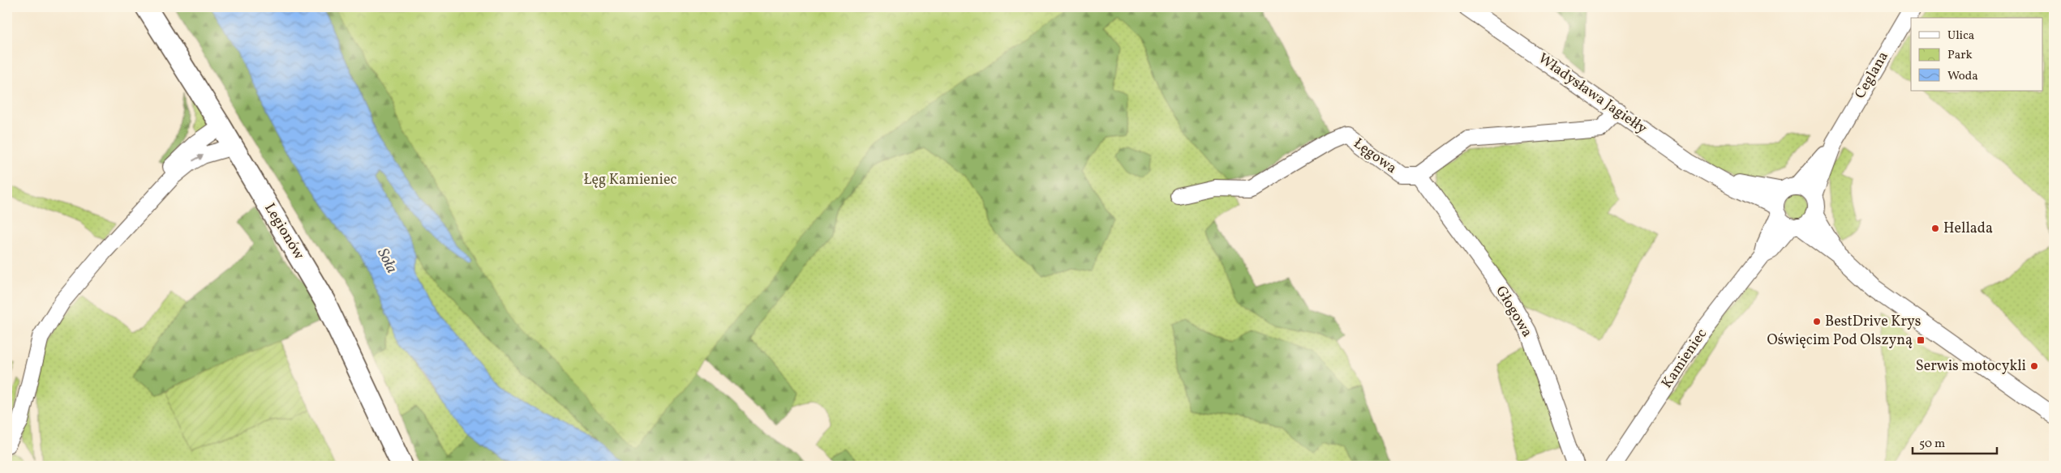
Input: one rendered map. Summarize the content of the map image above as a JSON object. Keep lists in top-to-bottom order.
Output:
{
  "streets": {
    "main road": ["Legionów"],
    "street": [
      "Ceglana",
      "Władysława Jagiełły",
      "Łęgowa",
      "Głogowa",
      "Kamieniec"
    ]
  },
  "crossings": [
    ["Ceglana", "Władysława Jagiełły"],
    ["Ceglana", "Kamieniec"],
    ["Władysława Jagiełły", "Kamieniec"],
    ["Łęgowa", "Głogowa"]
  ],
  "water": ["Soła"],
  "parks": ["Łęg Kamieniec"],
  "places": {
    "other": ["Hellada", "BestDrive Krys", "Serwis motocykli"],
    "transit": ["Oświęcim Pod Olszyną"]
  },
  "legend": ["Ulica", "Park", "Woda"],
  "scale_bar": "50 m"
}
